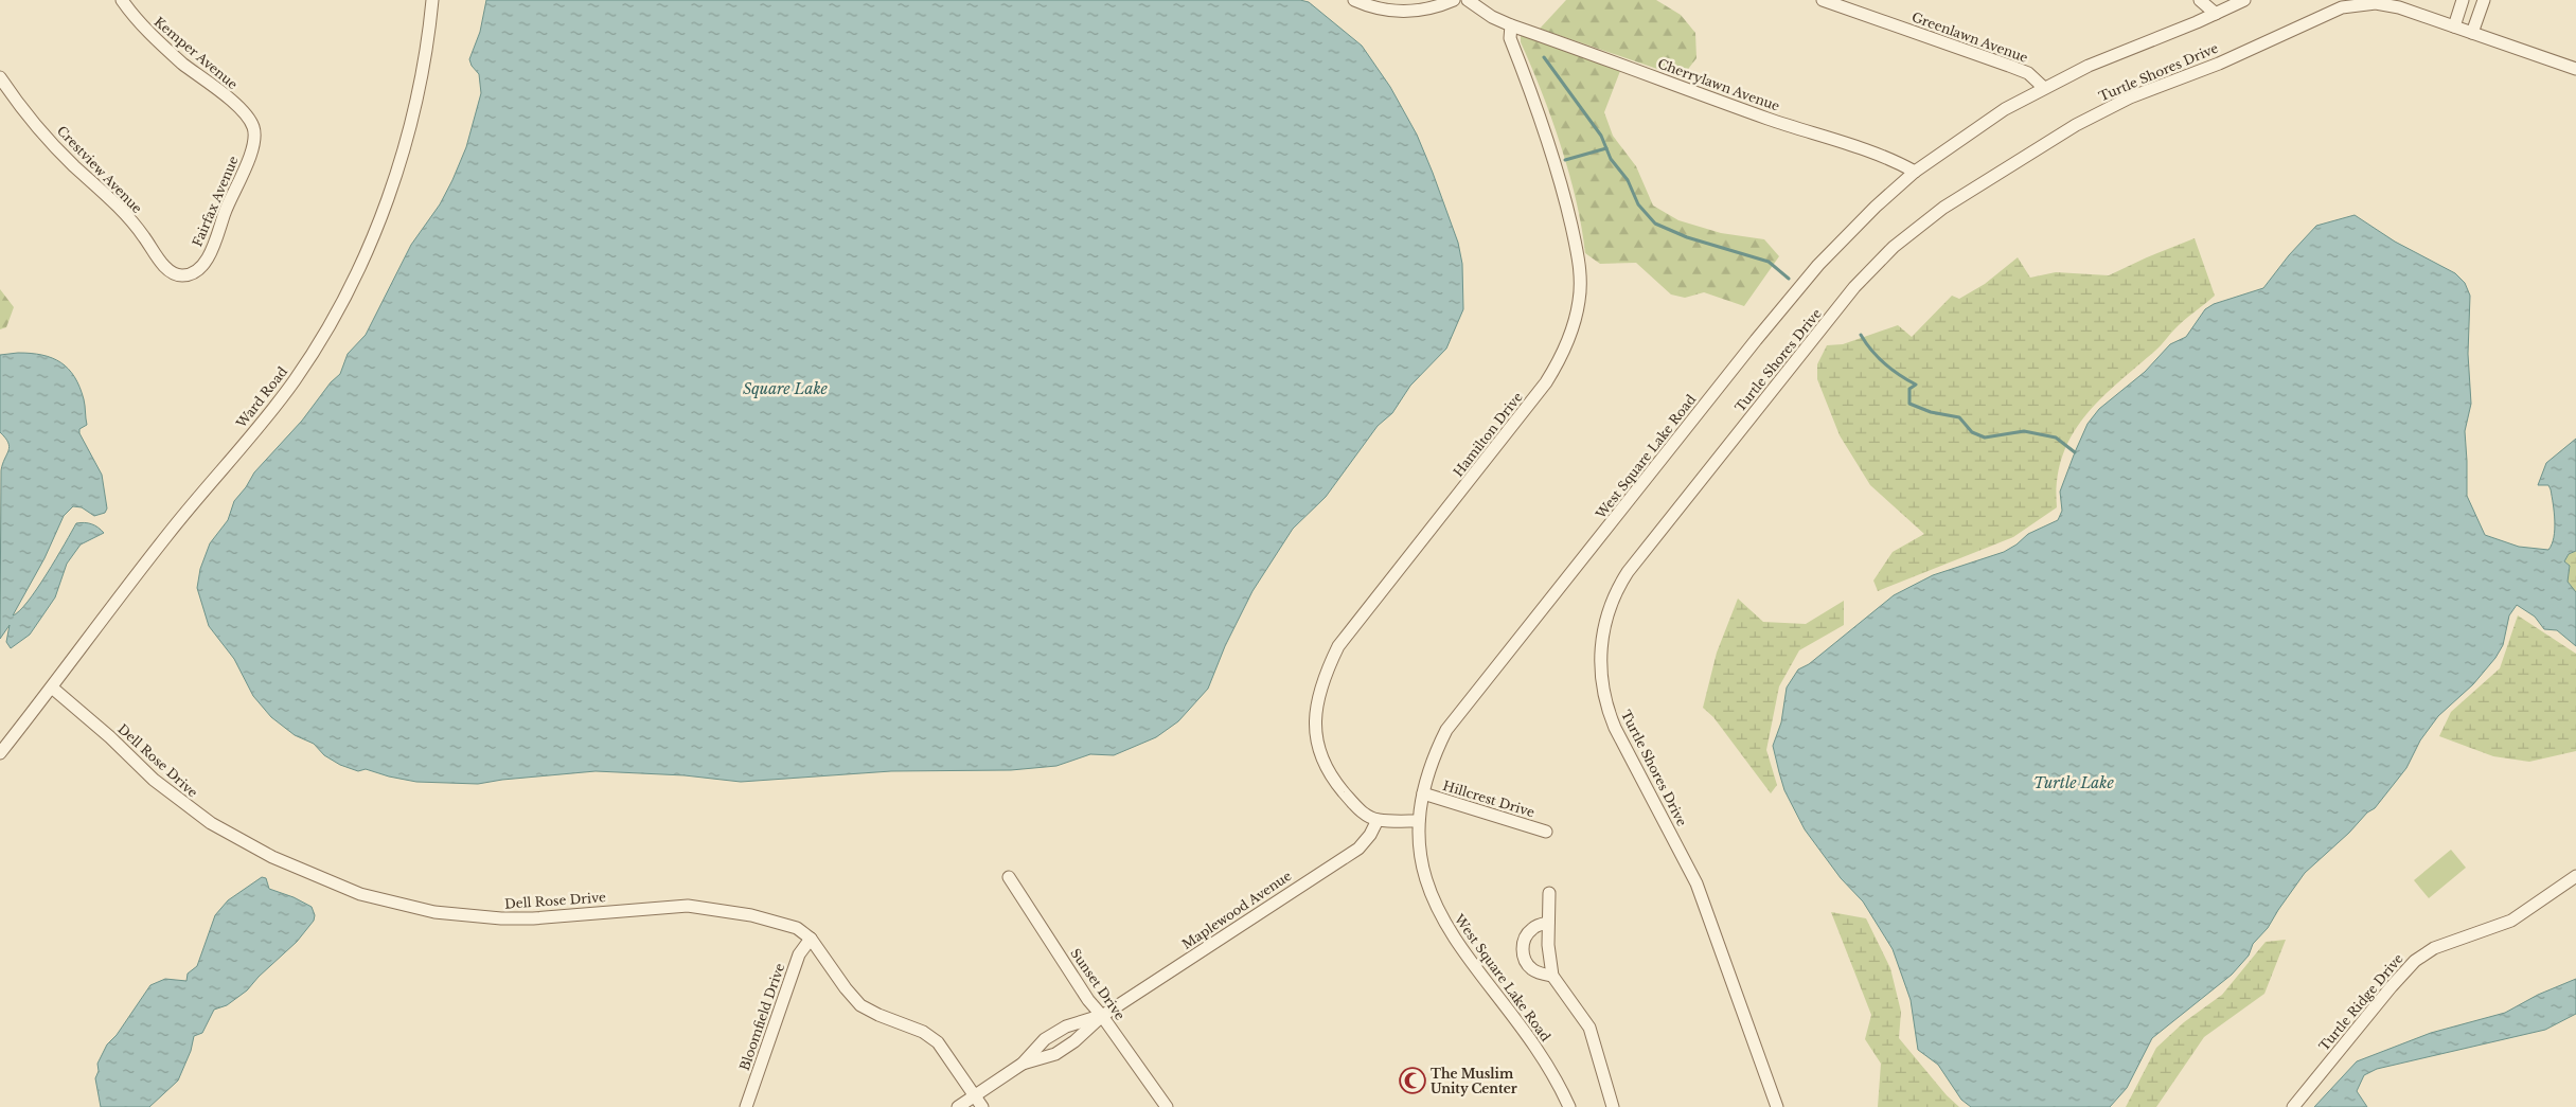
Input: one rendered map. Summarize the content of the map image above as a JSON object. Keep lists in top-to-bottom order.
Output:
{
  "streets": {
    "street": [
      "Greenlawn Avenue",
      "Kemper Avenue",
      "Turtle Shores Drive",
      "Cherrylawn Avenue",
      "Crestview Avenue",
      "Fairfax Avenue",
      "Ward Road",
      "Hamilton Drive",
      "West Square Lake Road",
      "Dell Rose Drive",
      "Hillcrest Drive",
      "Maplewood Avenue",
      "Sunset Drive",
      "Turtle Ridge Drive",
      "Bloomfield Drive"
    ]
  },
  "crossings": [
    ["Greenlawn Avenue", "West Square Lake Road"],
    ["Kemper Avenue", "Fairfax Avenue"],
    ["Cherrylawn Avenue", "Hamilton Drive"],
    ["Cherrylawn Avenue", "West Square Lake Road"],
    ["Crestview Avenue", "Fairfax Avenue"],
    ["Ward Road", "Dell Rose Drive"],
    ["Hamilton Drive", "Maplewood Avenue"],
    ["West Square Lake Road", "Hillcrest Drive"],
    ["Dell Rose Drive", "Maplewood Avenue"],
    ["Dell Rose Drive", "Bloomfield Drive"],
    ["Maplewood Avenue", "Sunset Drive"]
  ],
  "water": ["Square Lake", "Turtle Lake"],
  "places": {
    "mosque": ["The Muslim Unity Center"]
  }
}
